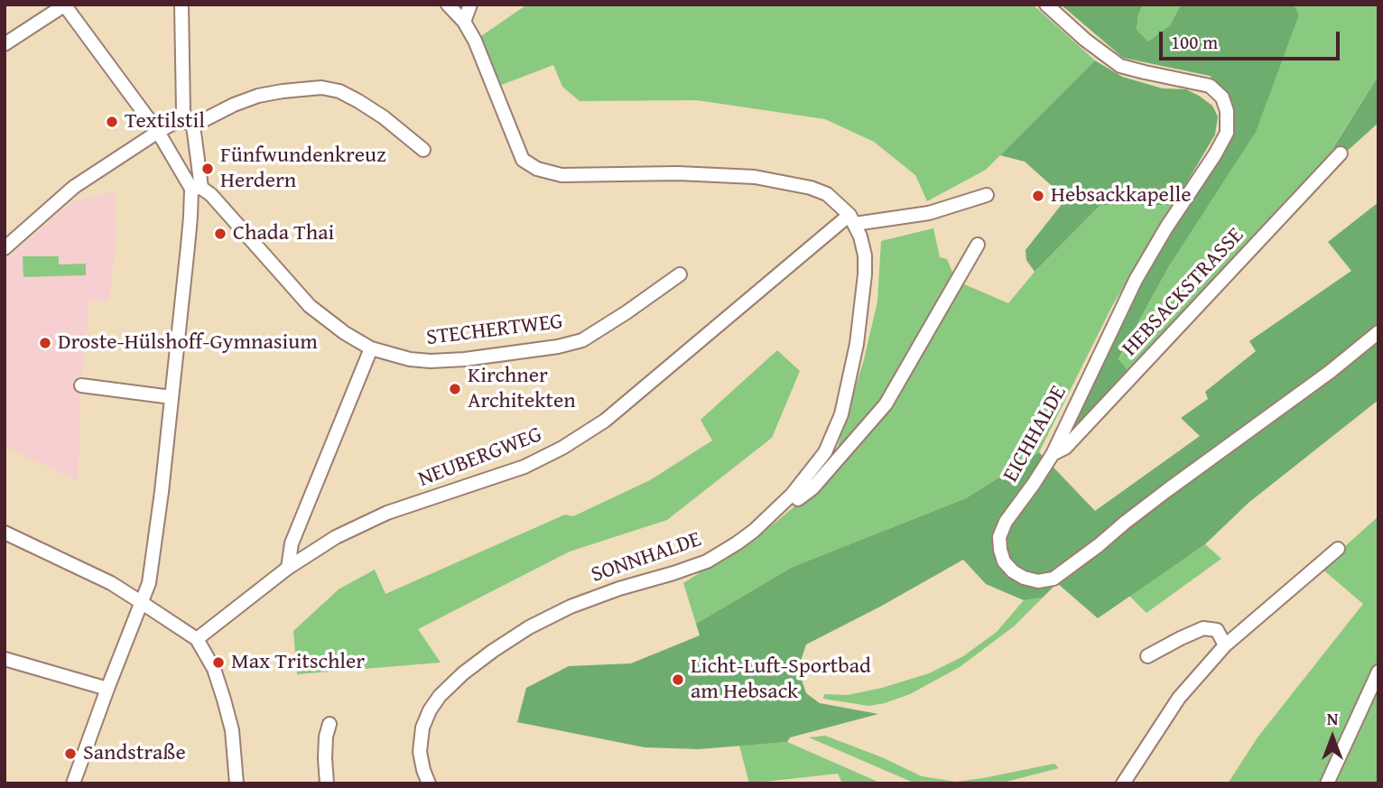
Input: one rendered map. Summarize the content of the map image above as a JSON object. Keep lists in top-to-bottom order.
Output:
{
  "streets": {
    "street": [
      "HEBSACKSTRASSE",
      "STECHERTWEG",
      "EICHHALDE",
      "NEUBERGWEG",
      "SONNHALDE"
    ]
  },
  "crossings": [
    ["HEBSACKSTRASSE", "EICHHALDE"],
    ["NEUBERGWEG", "SONNHALDE"]
  ],
  "places": [
    "Textilstil",
    "Fünfwundenkreuz Herdern",
    "Hebsackkapelle",
    "Chada Thai",
    "Droste-Hülshoff-Gymnasium",
    "Kirchner Architekten",
    "Max Tritschler",
    "Licht-Luft-Sportbad am Hebsack",
    "Sandstraße"
  ],
  "scale_bar": "100 m",
  "north": "top"
}
